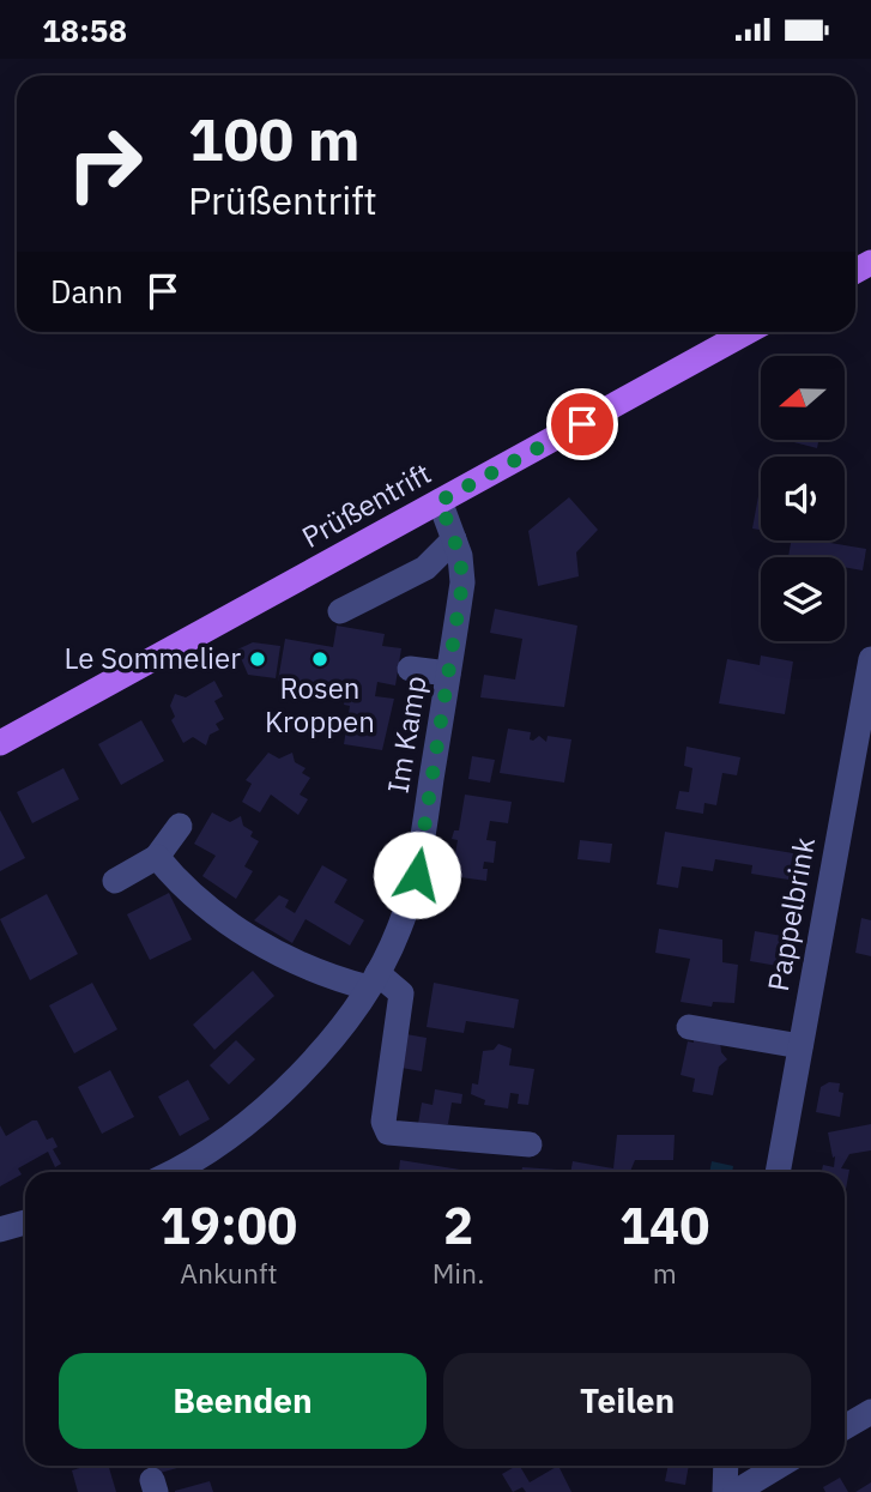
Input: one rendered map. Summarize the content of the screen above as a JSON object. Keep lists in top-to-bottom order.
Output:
{
  "streets": {
    "main road": ["Prüßentrift"],
    "street": ["Im Kamp", "Pappelbrink"]
  },
  "crossings": [
    ["Prüßentrift", "Im Kamp"]
  ],
  "places": ["Le Sommelier", "Rosen Kroppen"],
  "north": "left",
  "page": {
    "status": "18:58",
    "turn": ["100 m", "Prüßentrift"],
    "then": "Dann",
    "eta": [
      "19:00",
      "Ankunft",
      "2",
      "Min.",
      "140",
      "m"
    ],
    "buttons": ["Beenden", "Teilen"]
  }
}
